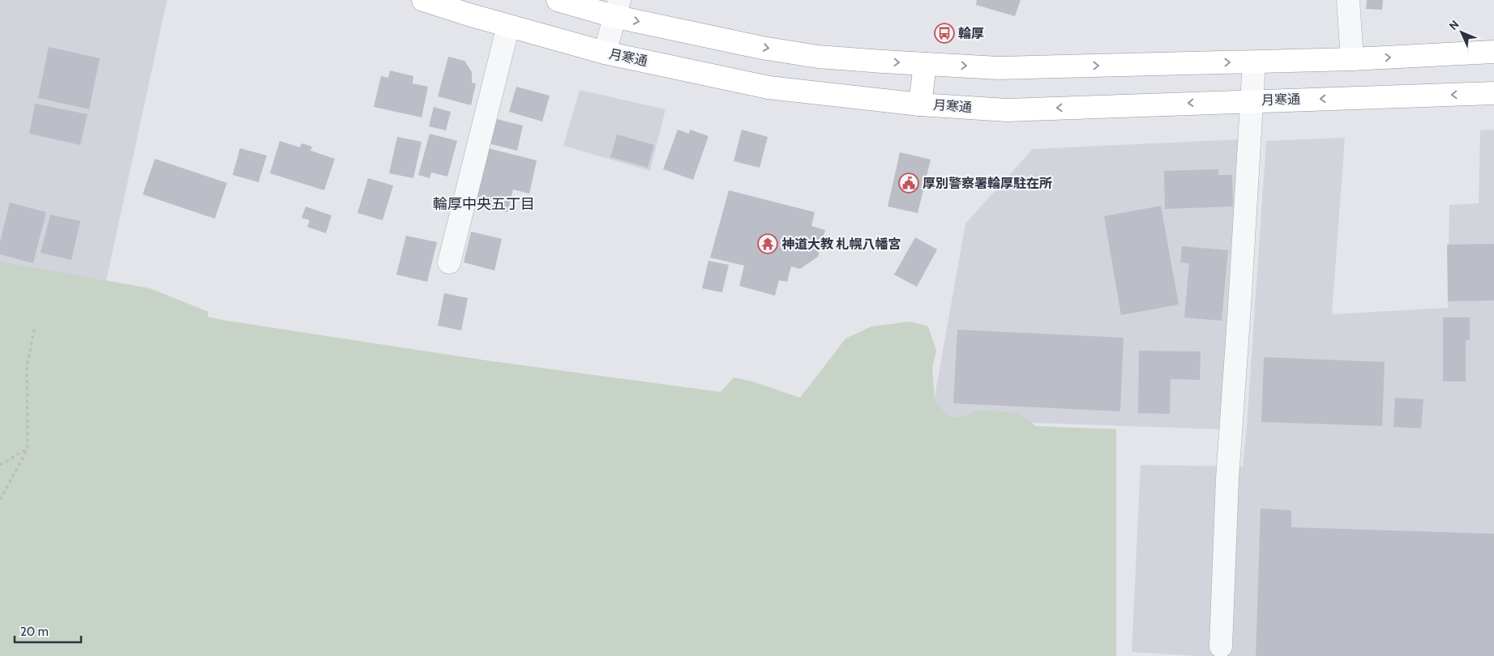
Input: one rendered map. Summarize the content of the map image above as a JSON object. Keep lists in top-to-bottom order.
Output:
{
  "streets": {
    "highway": ["月寒通"]
  },
  "districts": ["輪厚中央五丁目"],
  "places": {
    "bus stop": ["輪厚"],
    "public building": ["厚別警察署輪厚駐在所"],
    "temple": ["神道大教 札幌八幡宮"]
  },
  "scale_bar": "20 m",
  "north": "top left"
}
